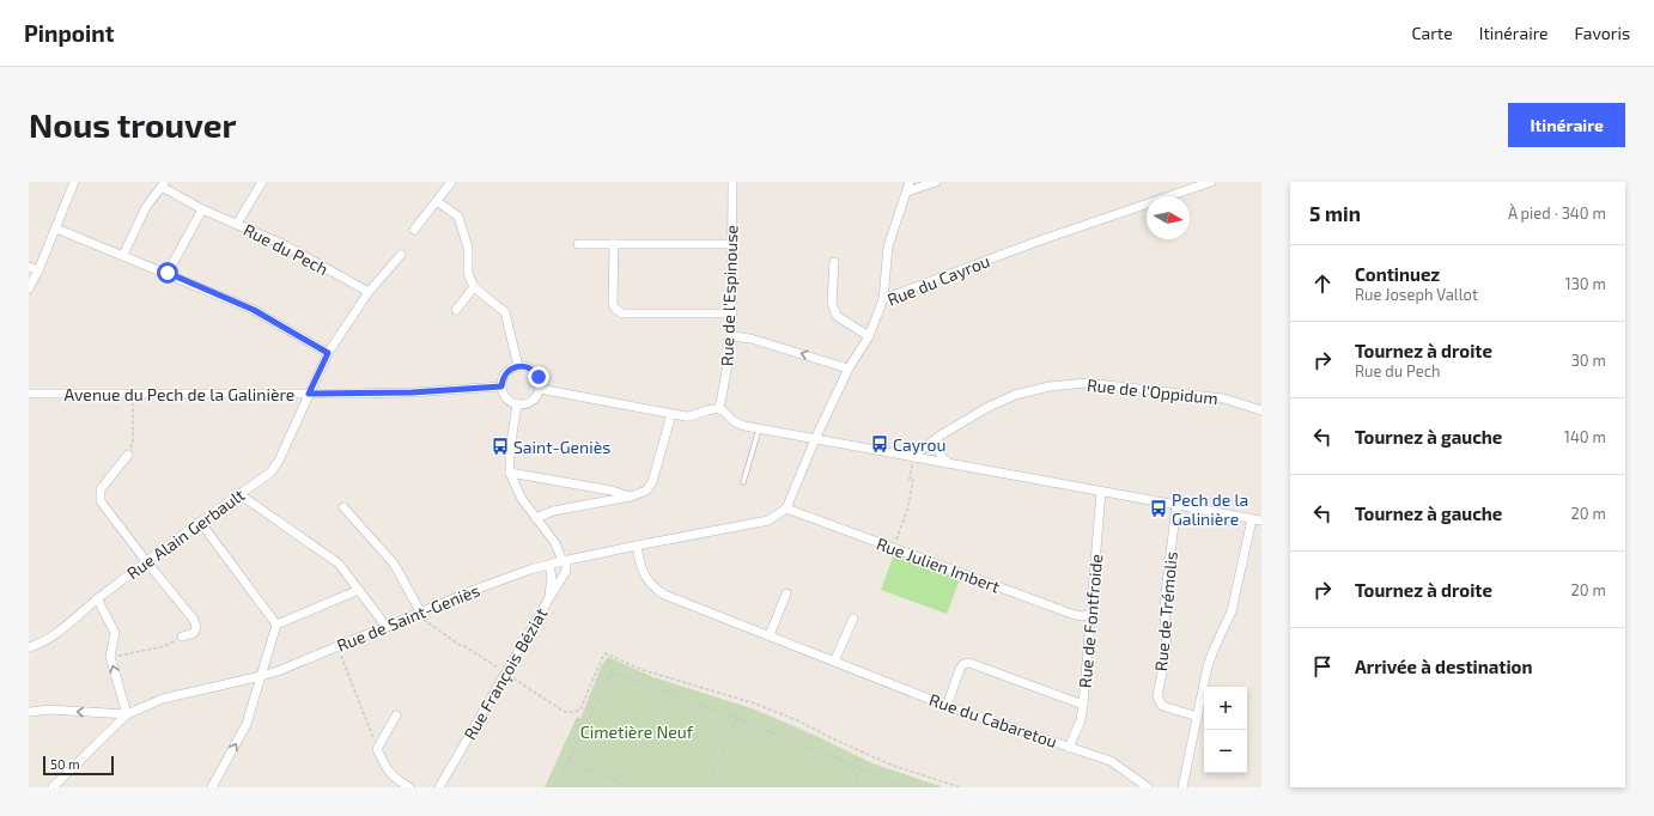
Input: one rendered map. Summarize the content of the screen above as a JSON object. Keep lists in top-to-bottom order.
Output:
{
  "streets": {
    "street": [
      "Rue du Pech",
      "Rue du Cayrou",
      "Rue de l'Espinouse",
      "Rue de l'Oppidum",
      "Avenue du Pech de la Galinière",
      "Rue Alain Gerbault",
      "Rue Julien Imbert",
      "Rue de Trémolis",
      "Rue de Saint-Geniès",
      "Rue de Fontfroide",
      "Rue François Béziat",
      "Rue du Cabaretou"
    ]
  },
  "crossings": [
    ["Rue du Cayrou", "Rue Julien Imbert"],
    ["Rue du Cayrou", "Rue de Saint-Geniès"],
    ["Avenue du Pech de la Galinière", "Rue Alain Gerbault"],
    ["Rue Julien Imbert", "Rue de Saint-Geniès"],
    ["Rue Julien Imbert", "Rue de Fontfroide"],
    ["Rue de Saint-Geniès", "Rue François Béziat"],
    ["Rue de Saint-Geniès", "Rue du Cabaretou"],
    ["Rue de Fontfroide", "Rue du Cabaretou"]
  ],
  "parks": ["Cimetière Neuf"],
  "places": {
    "bus stop": ["Cayrou", "Saint-Geniès", "Pech de la Galinière"]
  },
  "scale_bar": "50 m",
  "north": "right",
  "page": {
    "header": "Pinpoint",
    "nav": ["Carte", "Itinéraire", "Favoris"],
    "buttons": "Itinéraire",
    "title": "Nous trouver",
    "heading": ["5 min", "À pied · 340 m"],
    "list": [
      ["Continuez", "Rue Joseph Vallot", "130 m"],
      ["Tournez à droite", "Rue du Pech", "30 m"],
      ["Tournez à gauche", "140 m"],
      ["Tournez à gauche", "20 m"],
      ["Tournez à droite", "20 m"],
      "Arrivée à destination"
    ],
    "map_buttons": ["+", "−"],
    "scale": "50 m"
  }
}
